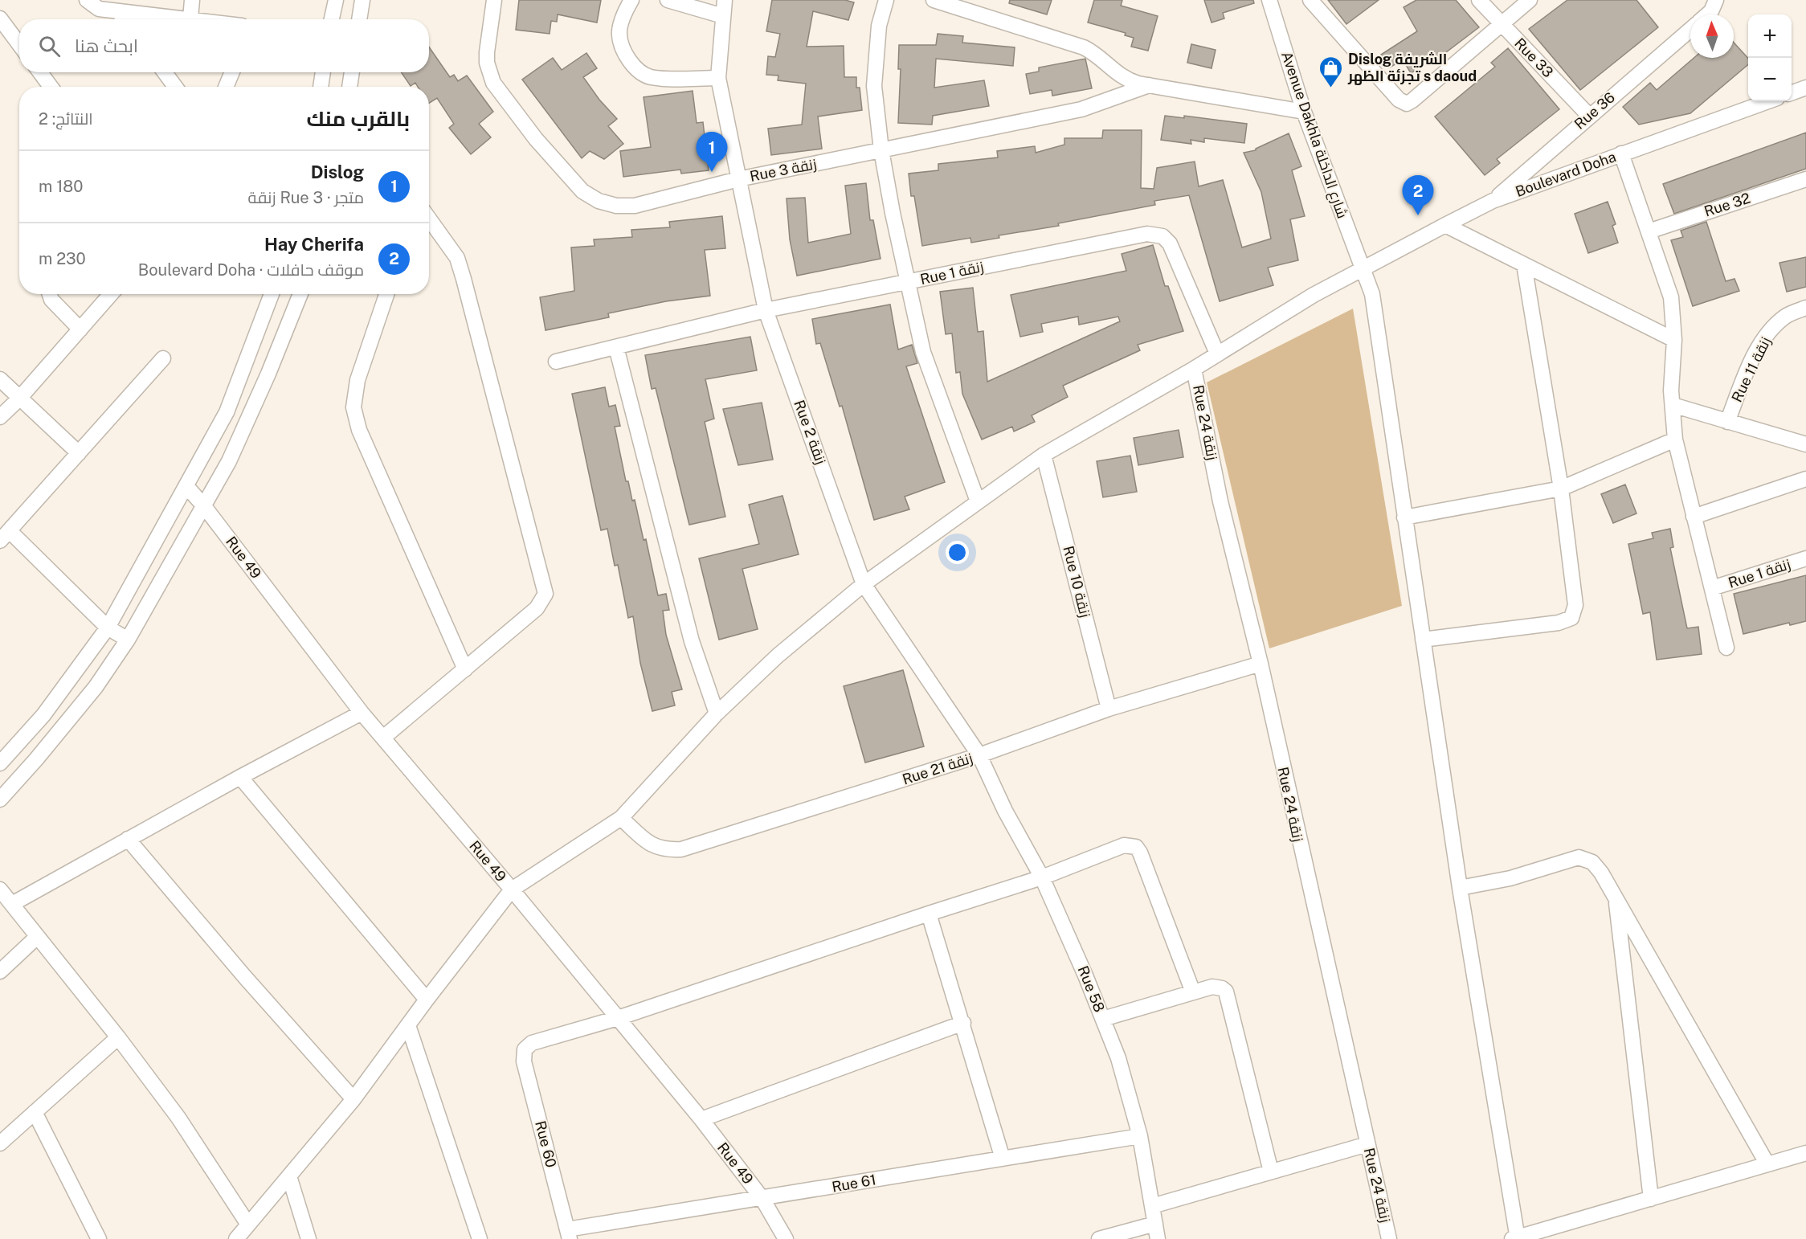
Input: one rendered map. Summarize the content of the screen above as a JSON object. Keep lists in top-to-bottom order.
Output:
{
  "streets": {
    "street": [
      "Rue 33",
      "Rue 36",
      "Avenue Dakhla شارع الداخلة",
      "Rue 3 زنقة",
      "Boulevard Doha",
      "Rue 32",
      "Rue 1 زنقة",
      "Rue 11 زنقة",
      "Rue 24 زنقة",
      "Rue 2 زنقة",
      "Rue 49",
      "Rue 10 زنقة",
      "Rue 21 زنقة",
      "Rue 58",
      "Rue 60",
      "Rue 61"
    ]
  },
  "crossings": [
    ["Rue 33", "Rue 36"],
    ["Rue 36", "Boulevard Doha"],
    ["Avenue Dakhla شارع الداخلة", "Boulevard Doha"],
    ["Rue 3 زنقة", "Rue 2 زنقة"],
    ["Boulevard Doha", "Rue 1 زنقة"],
    ["Boulevard Doha", "Rue 24 زنقة"],
    ["Boulevard Doha", "Rue 2 زنقة"],
    ["Boulevard Doha", "Rue 49"],
    ["Boulevard Doha", "Rue 10 زنقة"],
    ["Boulevard Doha", "Rue 21 زنقة"],
    ["Rue 1 زنقة", "Rue 2 زنقة"],
    ["Rue 24 زنقة", "Rue 21 زنقة"],
    ["Rue 2 زنقة", "Rue 21 زنقة"],
    ["Rue 2 زنقة", "Rue 58"],
    ["Rue 49", "Rue 60"],
    ["Rue 49", "Rue 61"],
    ["Rue 10 زنقة", "Rue 21 زنقة"],
    ["Rue 21 زنقة", "Rue 58"],
    ["Rue 58", "Rue 61"],
    ["Rue 60", "Rue 61"]
  ],
  "places": {
    "shop": ["Dislog الشريفة تجزئة الظهر s daoud"]
  },
  "north": "top",
  "page": {
    "map_buttons": ["+", "−"],
    "search": "ابحث هنا",
    "heading": ["بالقرب منك", "النتائج: 2"],
    "pins": ["1", "2"],
    "list": [
      {
        "mark": "1",
        "name": "Dislog",
        "note": "متجر · Rue 3 زنقة",
        "value": "180 m"
      },
      {
        "mark": "2",
        "name": "Hay Cherifa",
        "note": "موقف حافلات · Boulevard Doha",
        "value": "230 m"
      }
    ]
  }
}
